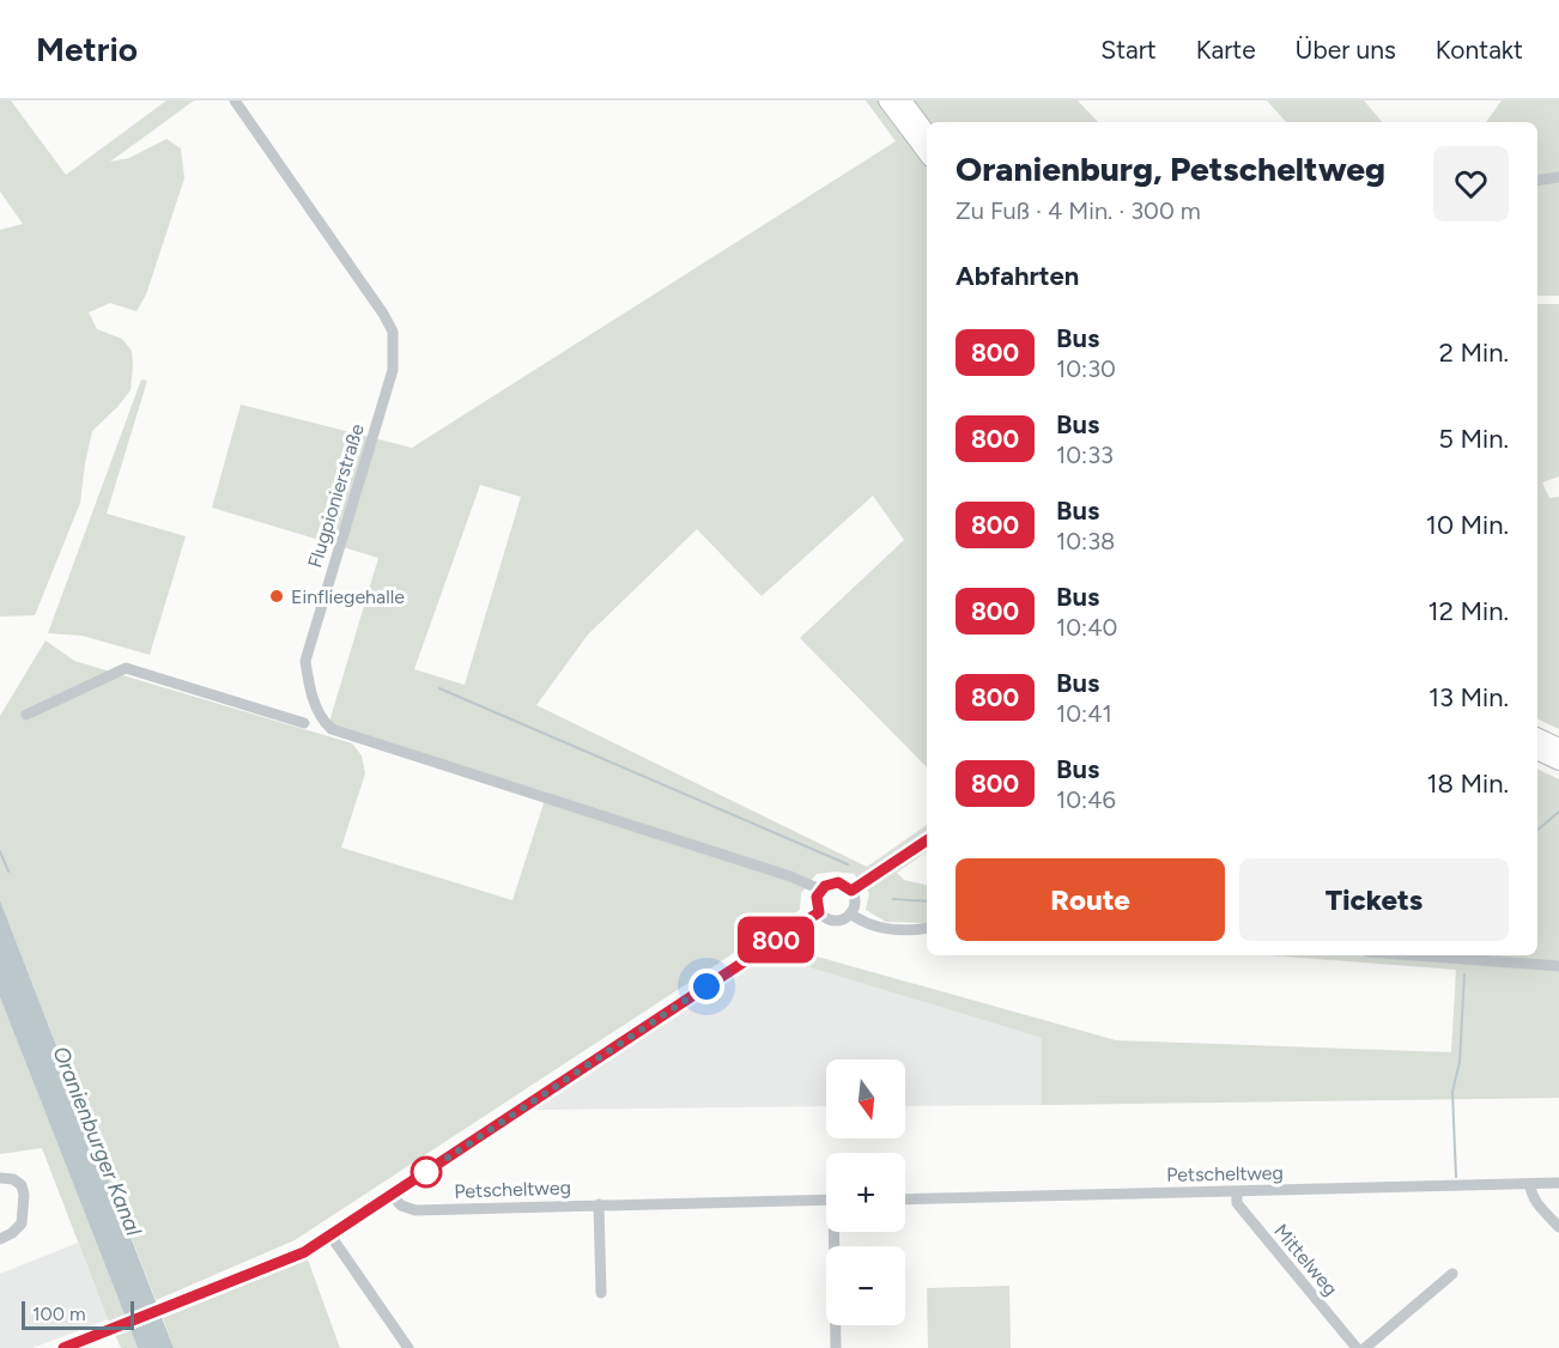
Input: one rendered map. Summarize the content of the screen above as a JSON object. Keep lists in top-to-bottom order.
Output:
{
  "streets": {
    "street": ["Flugpionierstraße", "Petscheltweg", "Mittelweg"]
  },
  "crossings": [
    ["Petscheltweg", "Mittelweg"]
  ],
  "water": ["Oranienburger Kanal"],
  "places": ["Einfliegehalle"],
  "lines": ["bus line 800"],
  "scale_bar": "100 m",
  "north": "bottom",
  "page": {
    "header": "Metrio",
    "nav": [
      "Start",
      "Karte",
      "Über uns",
      "Kontakt"
    ],
    "on_map": "800",
    "heading": [
      ["Oranienburg, Petscheltweg", "Zu Fuß · 4 Min. · 300 m"],
      "Abfahrten"
    ],
    "list": [
      {
        "mark": "800",
        "name": "Bus",
        "note": "10:30",
        "value": "2 Min."
      },
      {
        "mark": "800",
        "name": "Bus",
        "note": "10:33",
        "value": "5 Min."
      },
      {
        "mark": "800",
        "name": "Bus",
        "note": "10:38",
        "value": "10 Min."
      },
      {
        "mark": "800",
        "name": "Bus",
        "note": "10:40",
        "value": "12 Min."
      },
      {
        "mark": "800",
        "name": "Bus",
        "note": "10:41",
        "value": "13 Min."
      },
      {
        "mark": "800",
        "name": "Bus",
        "note": "10:46",
        "value": "18 Min."
      }
    ],
    "buttons": ["Route", "Tickets"],
    "map_buttons": ["+", "−"],
    "scale": "100 m"
  }
}
